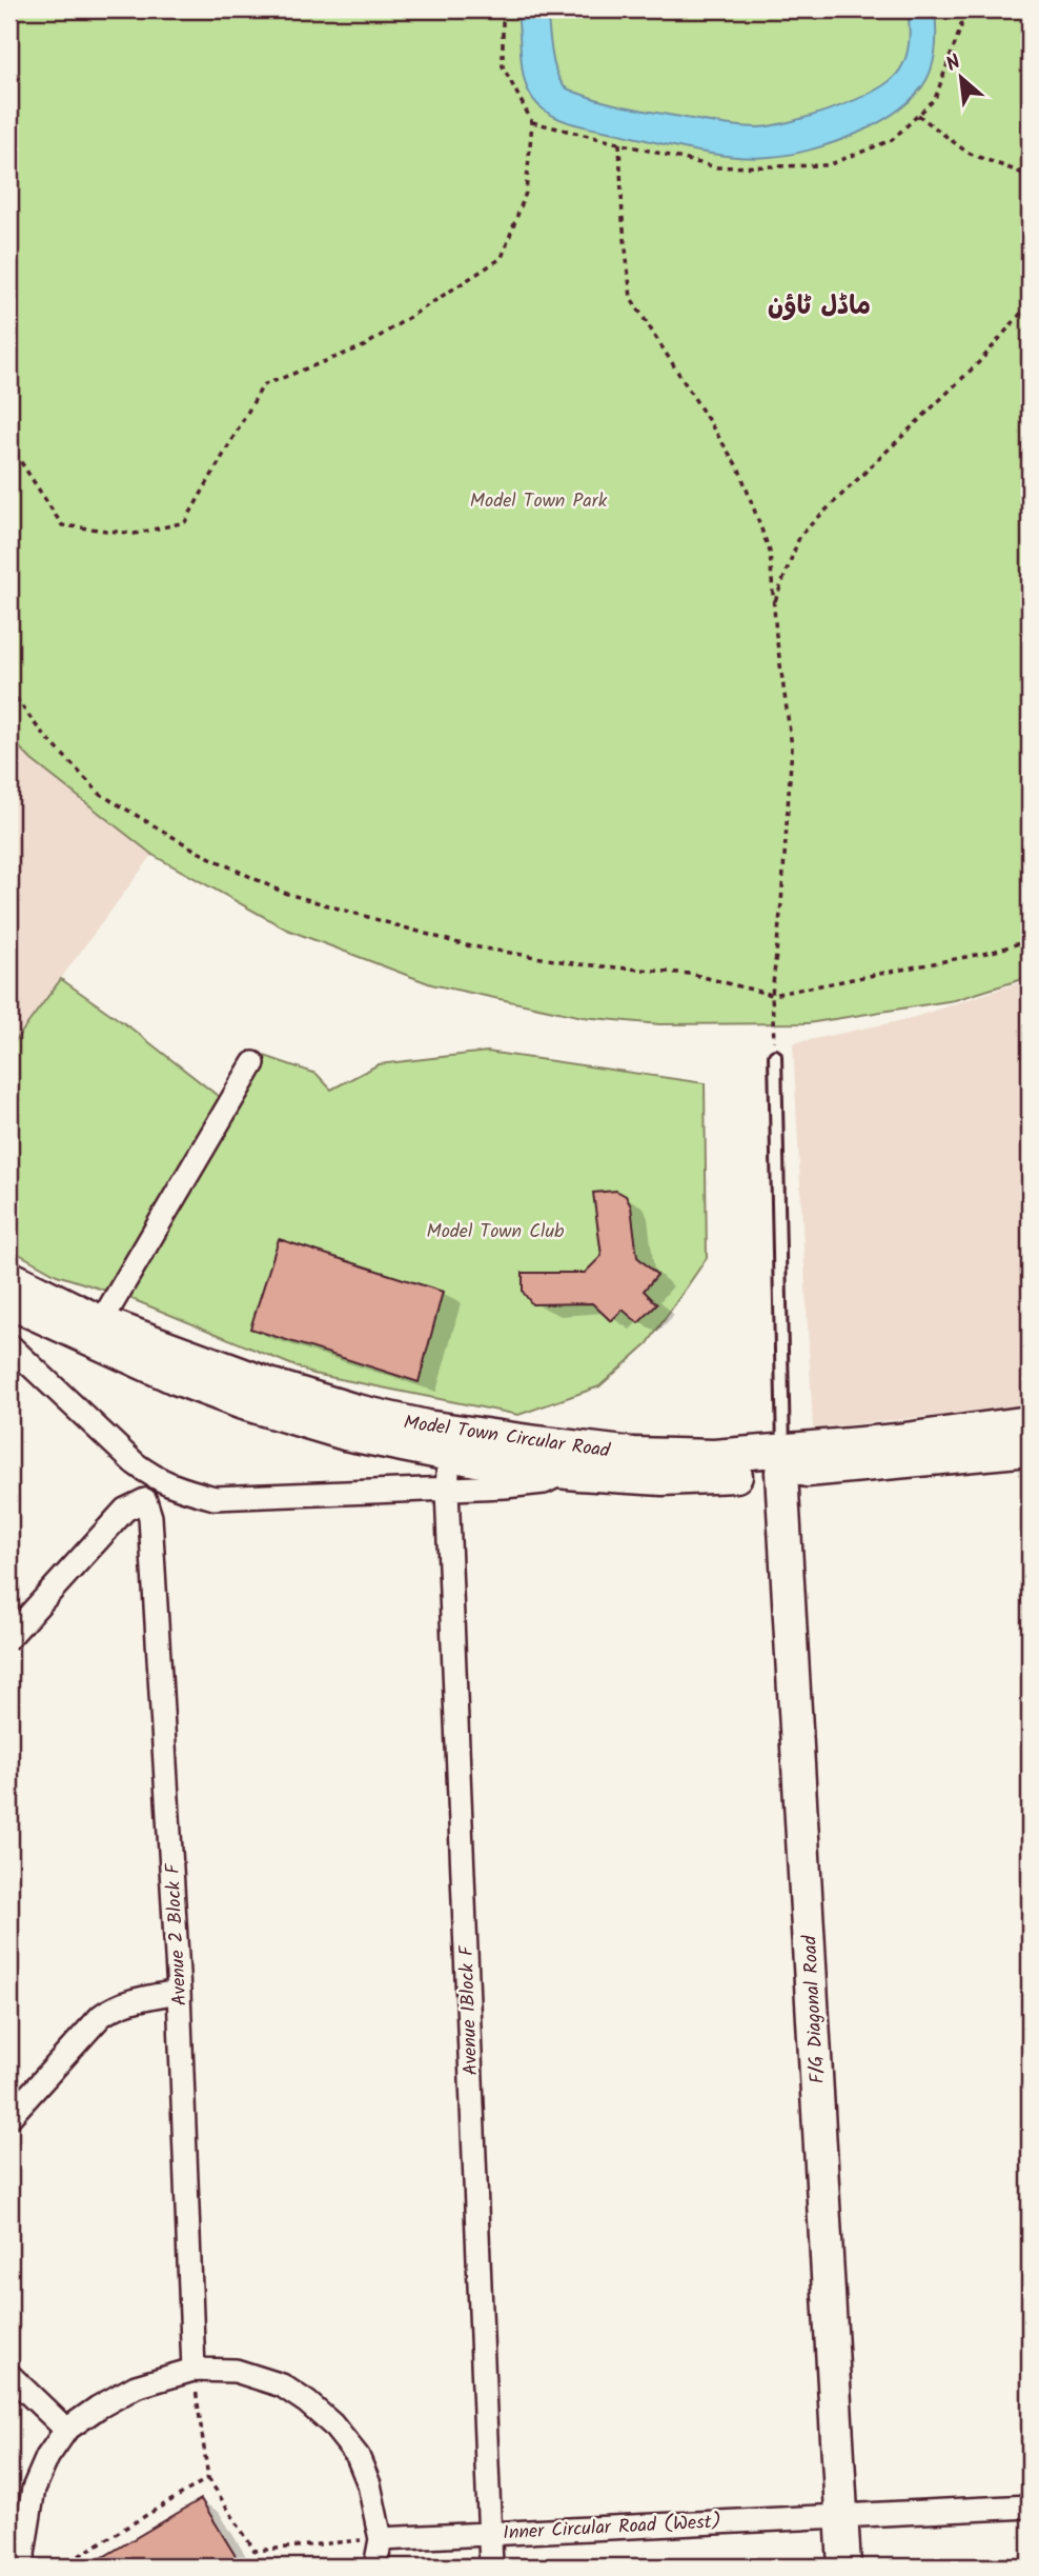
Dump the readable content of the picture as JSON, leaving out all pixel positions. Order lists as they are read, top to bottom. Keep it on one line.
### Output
{"streets":{"main road":["Model Town Circular Road","F/G Diagonal Road"],"street":["Avenue 2 Block F","Avenue 1Block F","Inner Circular Road (West)"]},"crossings":[["Model Town Circular Road","F/G Diagonal Road"],["Model Town Circular Road","Avenue 1Block F"],["F/G Diagonal Road","Inner Circular Road (West)"],["Avenue 1Block F","Inner Circular Road (West)"]],"districts":["ماڈل ٹاؤن"],"parks":["Model Town Park","Model Town Club"],"north":"top left"}
